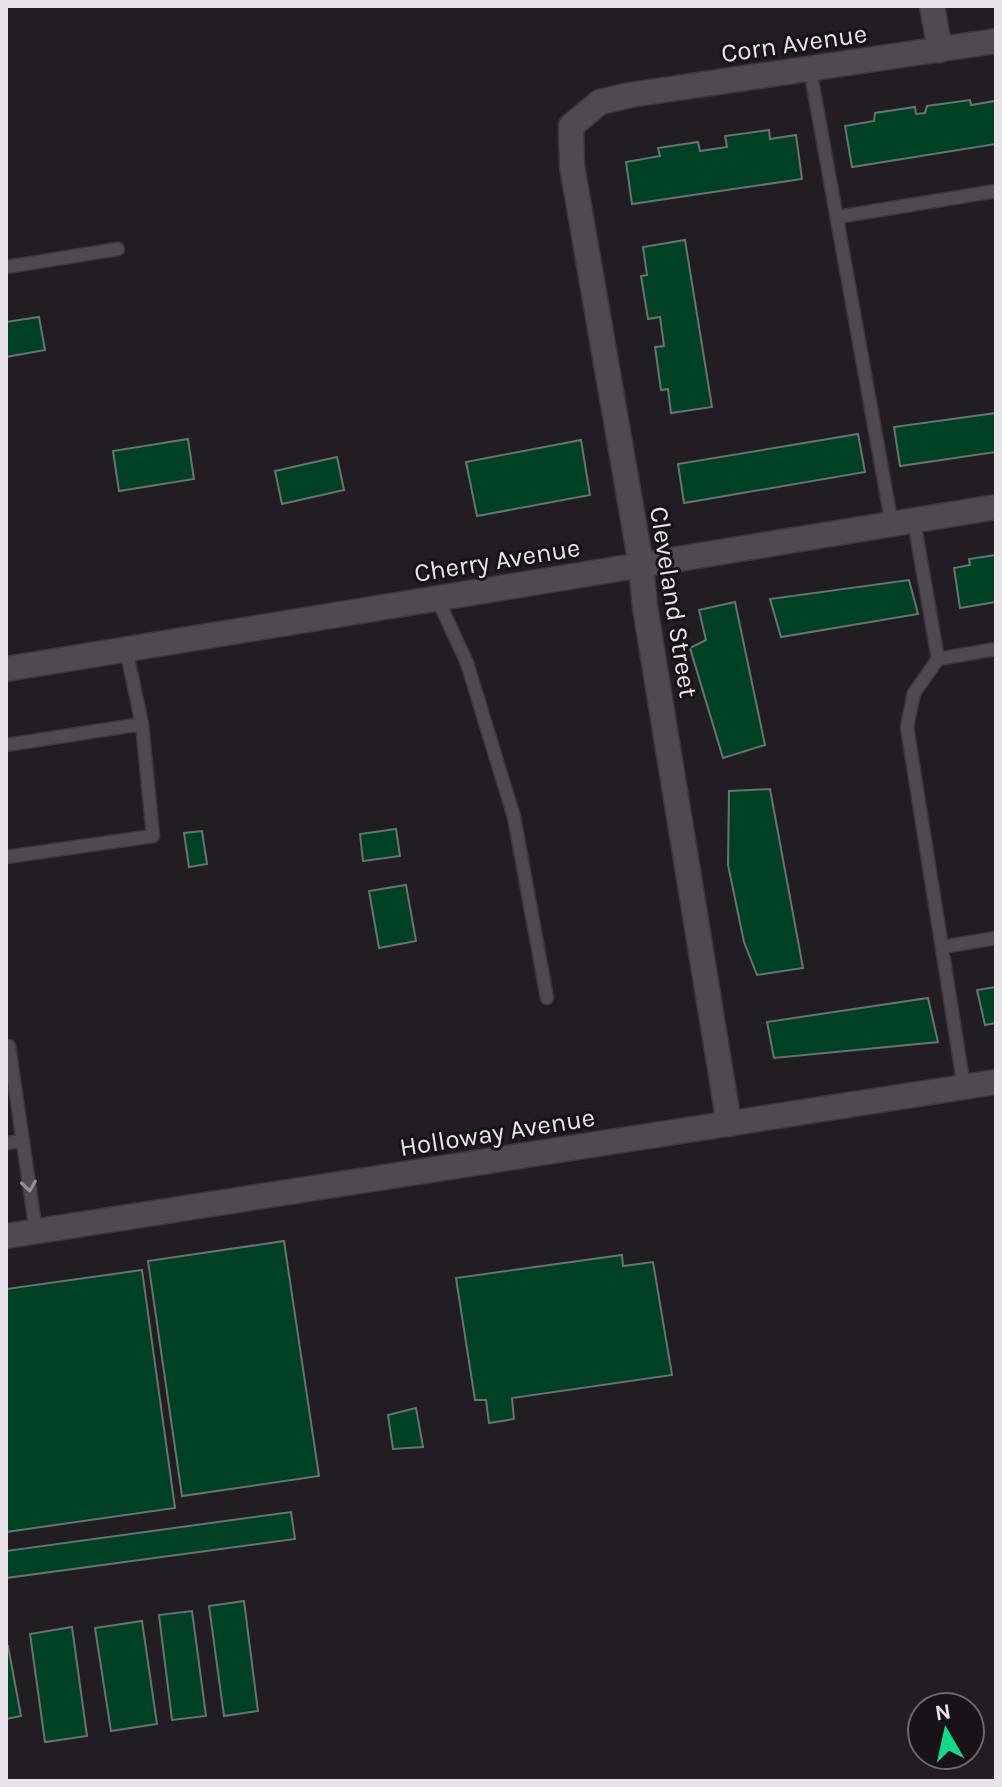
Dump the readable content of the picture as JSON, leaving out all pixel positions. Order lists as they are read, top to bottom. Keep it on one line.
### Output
{"streets":{"street":["Corn Avenue","Cherry Avenue","Cleveland Street","Holloway Avenue"]},"crossings":[["Corn Avenue","Cleveland Street"],["Cherry Avenue","Cleveland Street"],["Cleveland Street","Holloway Avenue"]],"north":"top"}
